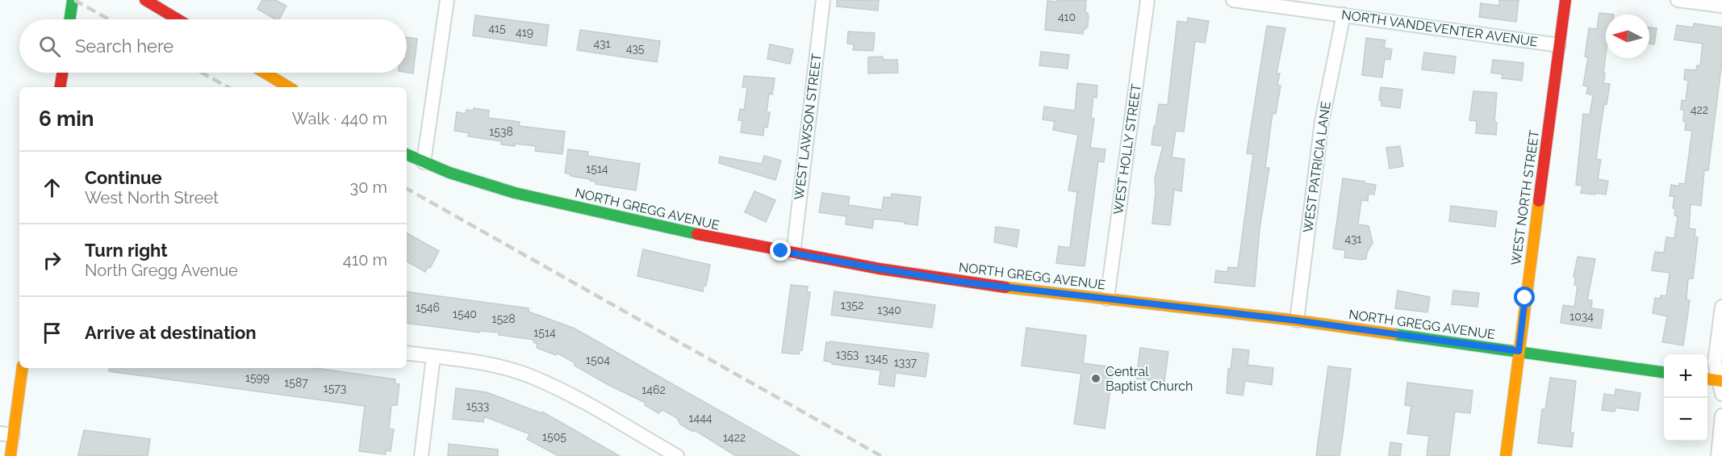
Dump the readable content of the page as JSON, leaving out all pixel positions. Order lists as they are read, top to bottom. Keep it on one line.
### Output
{"streets":{"main road":["WEST NORTH STREET","NORTH GREGG AVENUE"],"street":["NORTH VANDEVENTER AVENUE","WEST LAWSON STREET","WEST HOLLY STREET","WEST PATRICIA LANE"]},"crossings":[["NORTH VANDEVENTER AVENUE","WEST PATRICIA LANE"],["NORTH VANDEVENTER AVENUE","WEST NORTH STREET"],["WEST LAWSON STREET","NORTH GREGG AVENUE"],["WEST HOLLY STREET","NORTH GREGG AVENUE"],["WEST PATRICIA LANE","NORTH GREGG AVENUE"],["WEST NORTH STREET","NORTH GREGG AVENUE"]],"places":["Central Baptist Church"],"house_numbers":["410","415","419","431","435","422","1538","1514","431","1352","1546","1340","1540","1034","1528","1514","1353","1345","1504","1337","1599","1587","1573","1462","1533","1444","1505","1422"],"north":"left","page":{"search":"Search here","heading":["6 min","Walk · 440 m"],"list":[["Continue","West North Street","30 m"],["Turn right","North Gregg Avenue","410 m"],"Arrive at destination"],"map_buttons":["+","−"]}}
